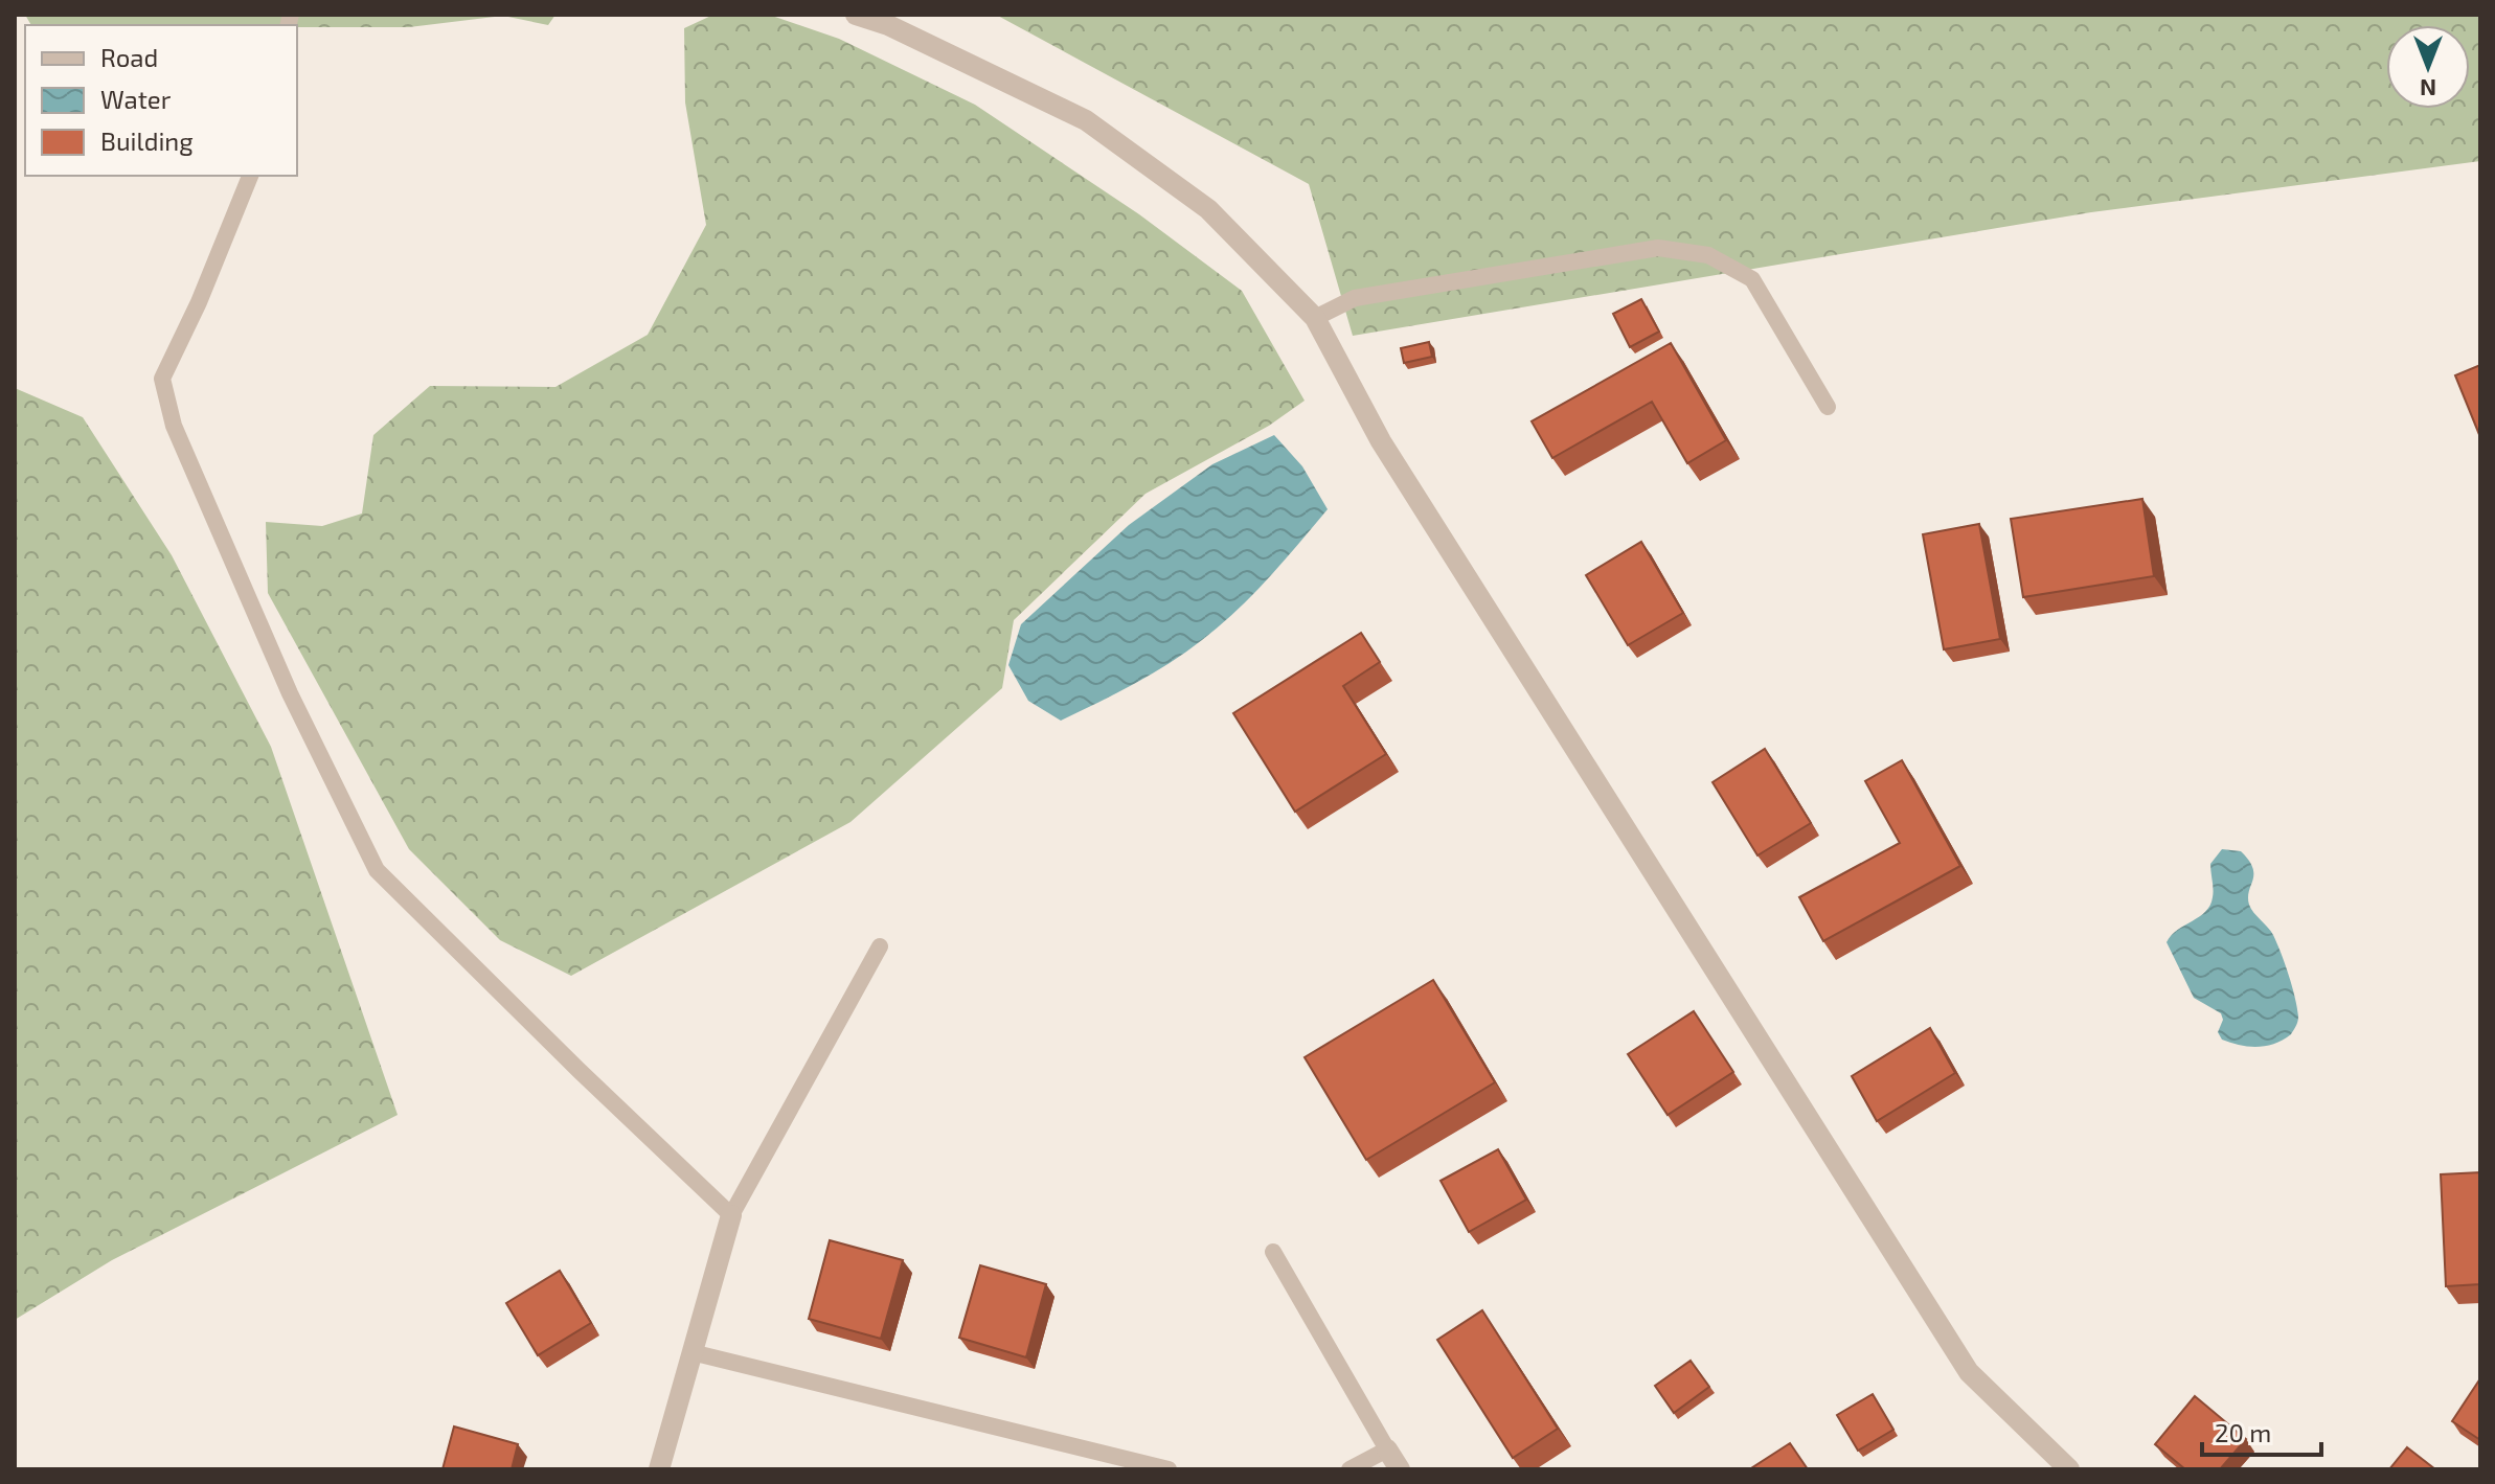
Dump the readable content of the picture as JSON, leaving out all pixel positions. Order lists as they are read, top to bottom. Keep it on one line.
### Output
{"legend":["Road","Water","Building"],"scale_bar":"20 m","north":"bottom"}
